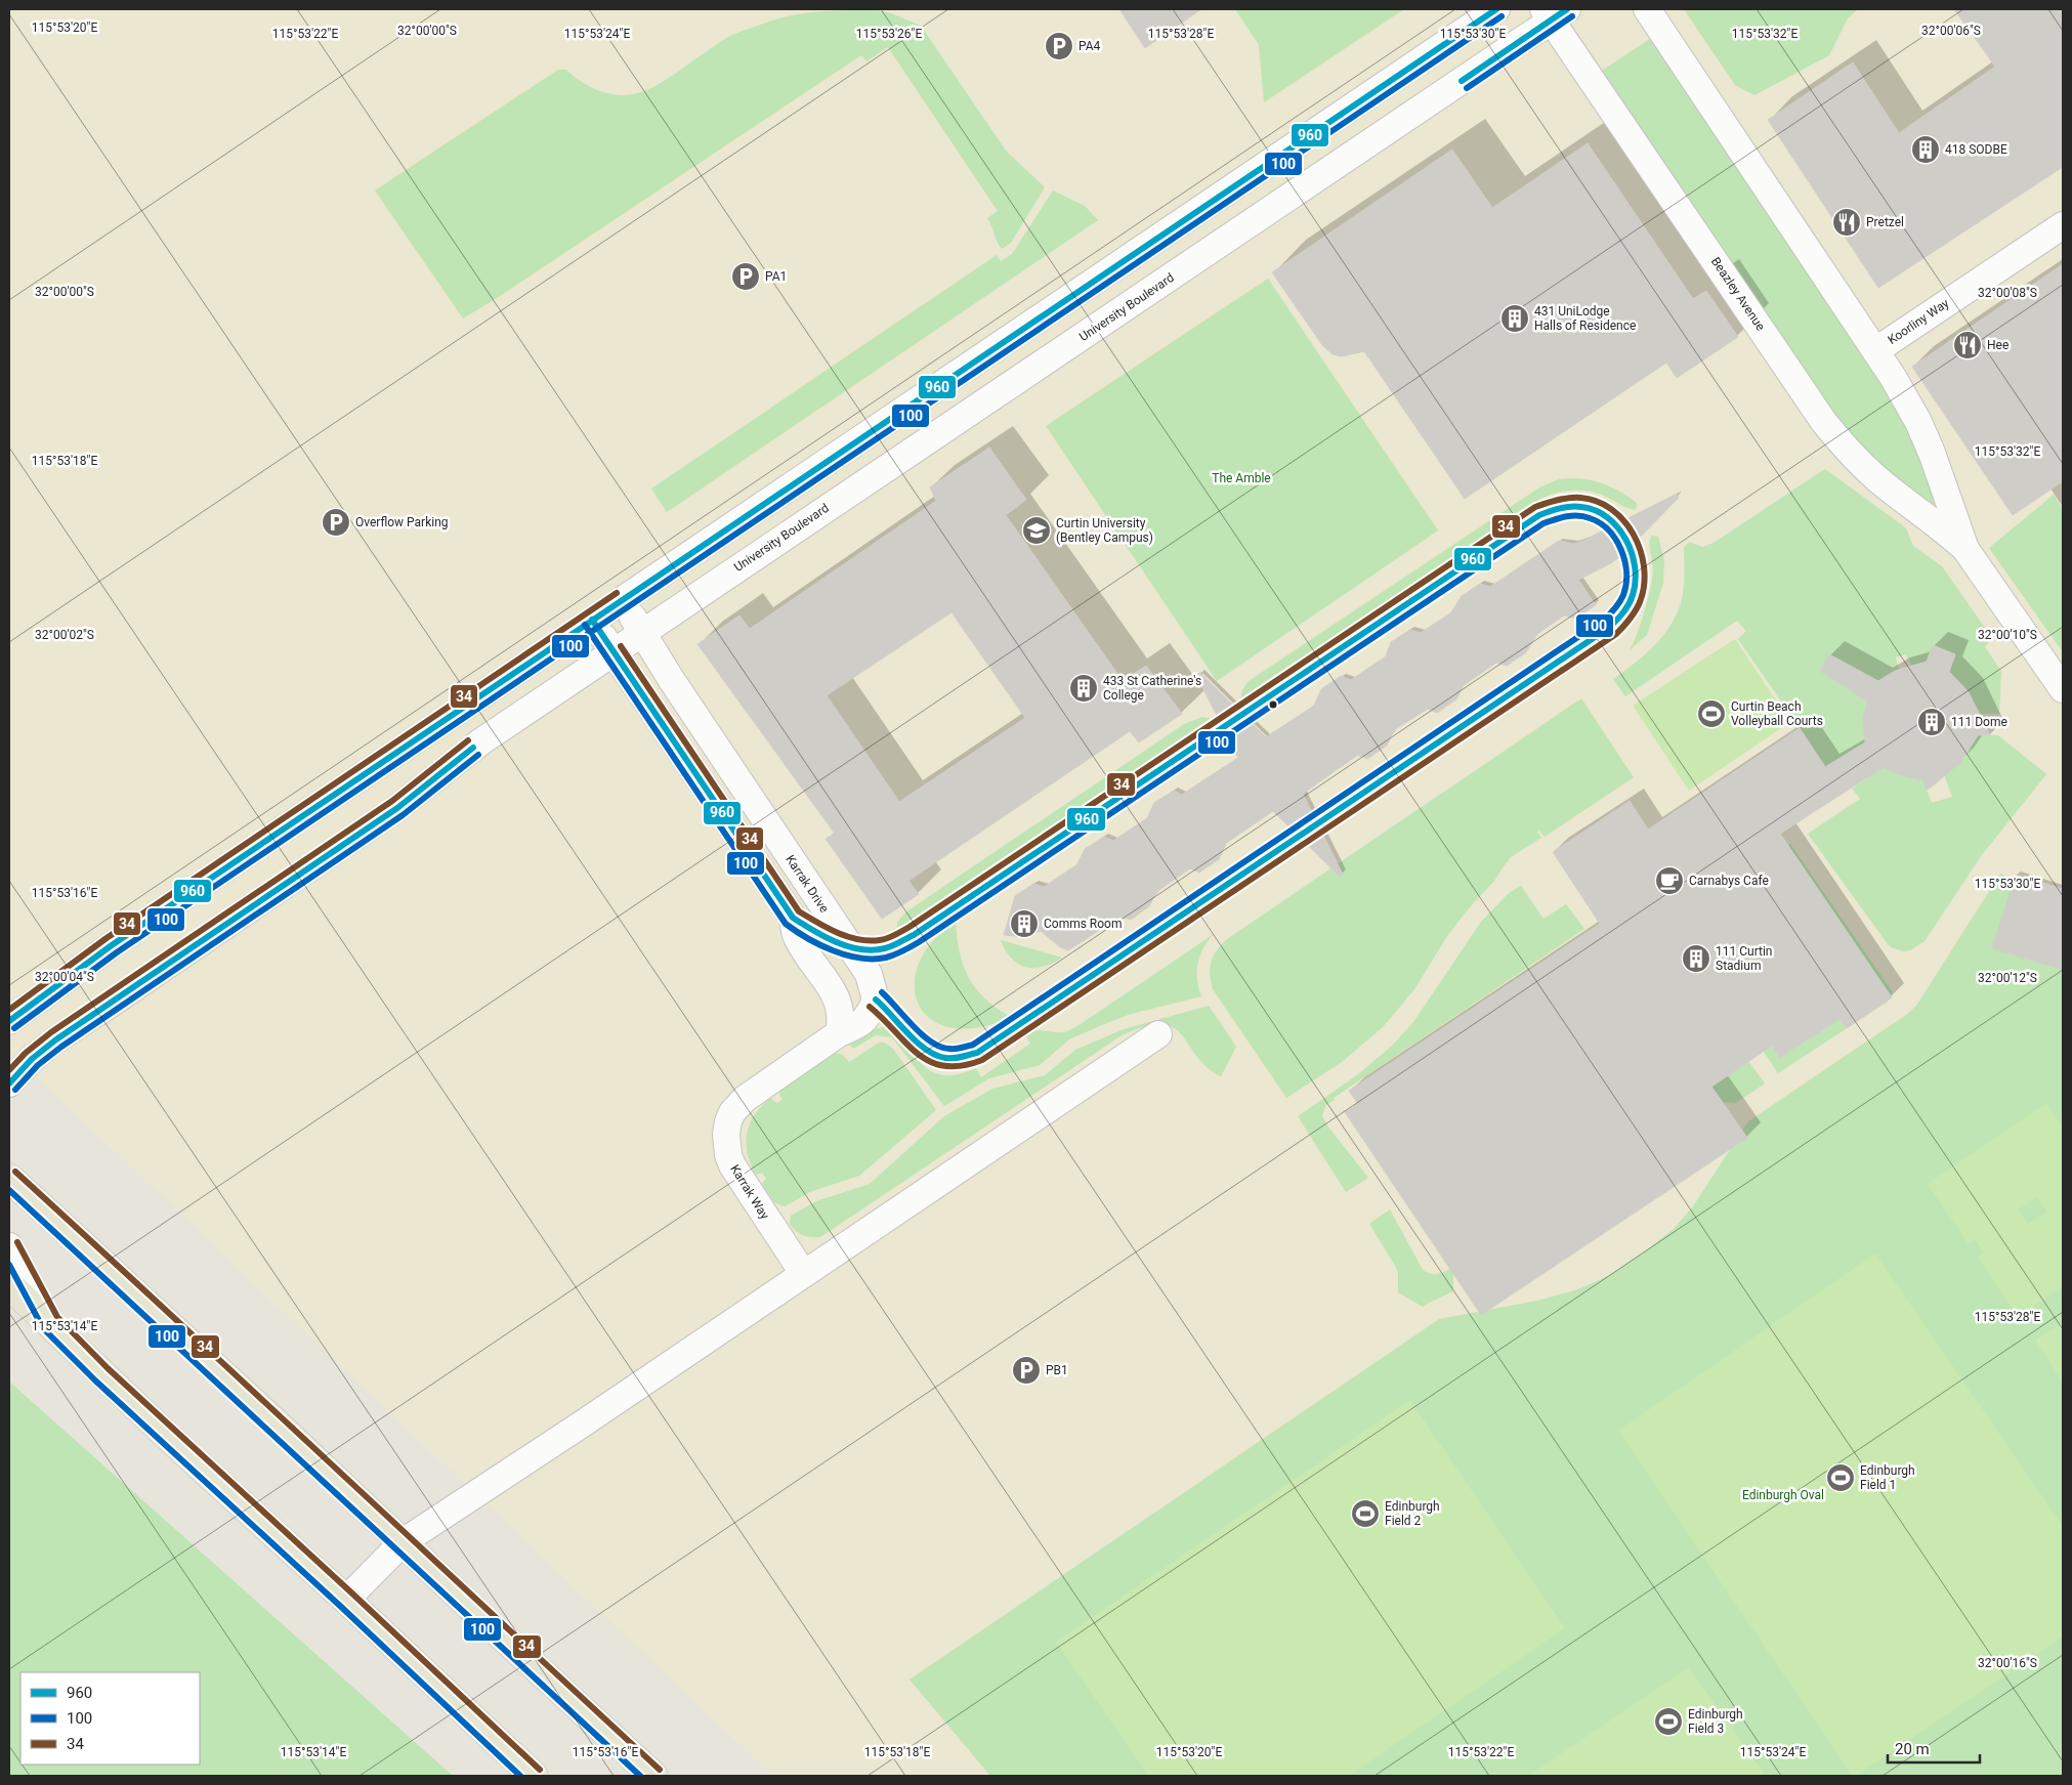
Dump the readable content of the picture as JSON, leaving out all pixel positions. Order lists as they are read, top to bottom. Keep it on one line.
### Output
{"streets":{"street":["Beazley Avenue","University Boulevard","Koorliny Way","Karrak Drive","Karrak Way"]},"crossings":[["Beazley Avenue","University Boulevard"],["Beazley Avenue","Koorliny Way"],["University Boulevard","Karrak Drive"],["Karrak Drive","Karrak Way"]],"parks":["The Amble","Edinburgh Oval"],"places":{"parking":["PA4","PA1","Overflow Parking","PB1"],"building":["418 SODBE","431 UniLodge Halls of Residence","433 St Catherine's College","111 Dome","Comms Room","111 Curtin Stadium"],"restaurant":["Pretzel","Hee"],"school or university":["Curtin University (Bentley Campus)"],"sports":["Curtin Beach Volleyball Courts","Edinburgh Field 1","Edinburgh Field 2","Edinburgh Field 3"],"cafe":["Carnabys Cafe"]},"lines":["transit line 960","transit line 100","transit line 34"],"legend":["960","100","34"],"scale_bar":"20 m","coordinates":["115°53'20\"E","32°00'00\"S","32°00'06\"S","115°53'22\"E","115°53'24\"E","115°53'26\"E","115°53'28\"E","115°53'30\"E","115°53'32\"E","32°00'08\"S","115°53'18\"E","32°00'02\"S","32°00'10\"S","115°53'16\"E","32°00'04\"S","32°00'12\"S","115°53'14\"E","32°00'16\"S"]}
